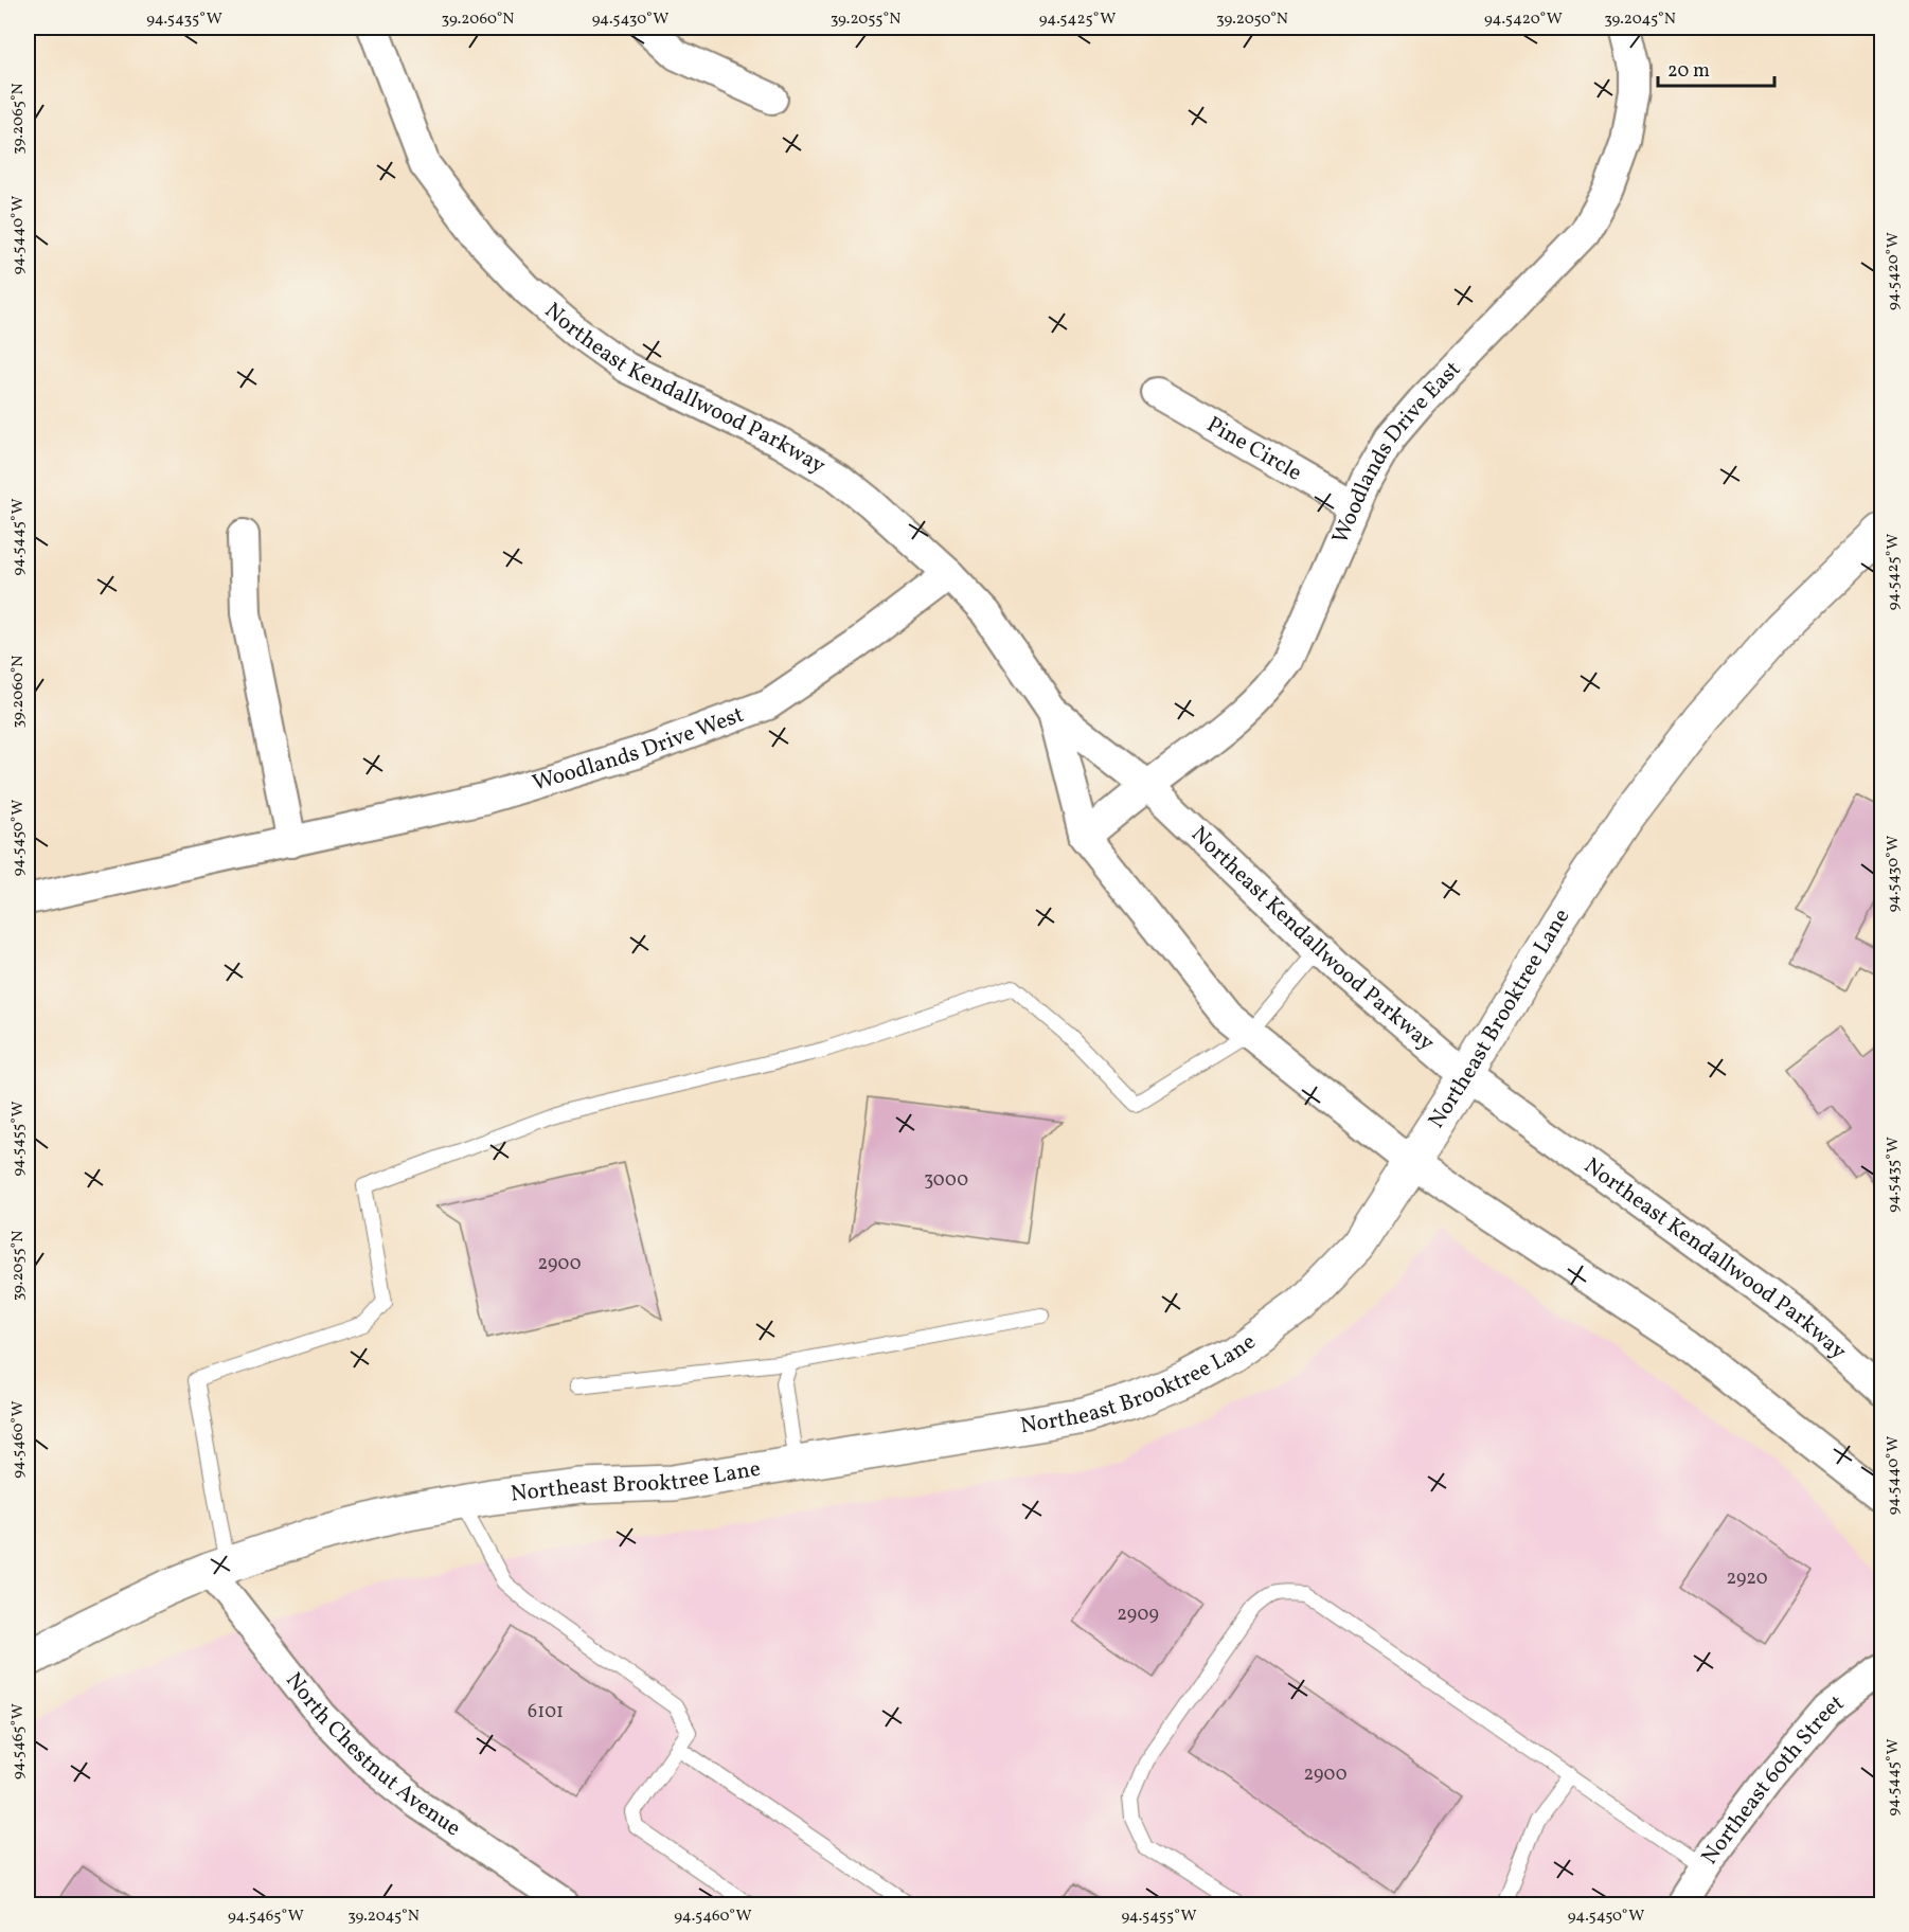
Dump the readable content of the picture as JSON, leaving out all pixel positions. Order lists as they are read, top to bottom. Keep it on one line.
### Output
{"streets":{"street":["Northeast Kendallwood Parkway","Pine Circle","Woodlands Drive East","Woodlands Drive West","Northeast Brooktree Lane","North Chestnut Avenue","Northeast 60th Street"]},"crossings":[["Northeast Kendallwood Parkway","Woodlands Drive East"],["Northeast Kendallwood Parkway","Woodlands Drive West"],["Northeast Kendallwood Parkway","Northeast Brooktree Lane"],["Pine Circle","Woodlands Drive East"],["Northeast Brooktree Lane","North Chestnut Avenue"]],"house_numbers":["3000","2900","2920","2909","6101","2900"],"scale_bar":"20 m","coordinates":["94.5435°W","39.2060°N","94.5430°W","39.2055°N","94.5425°W","39.2050°N","94.5420°W","39.2045°N","39.2065°N","94.5440°W","94.5445°W","94.5450°W","94.5455°W","94.5460°W","94.5465°W"]}
